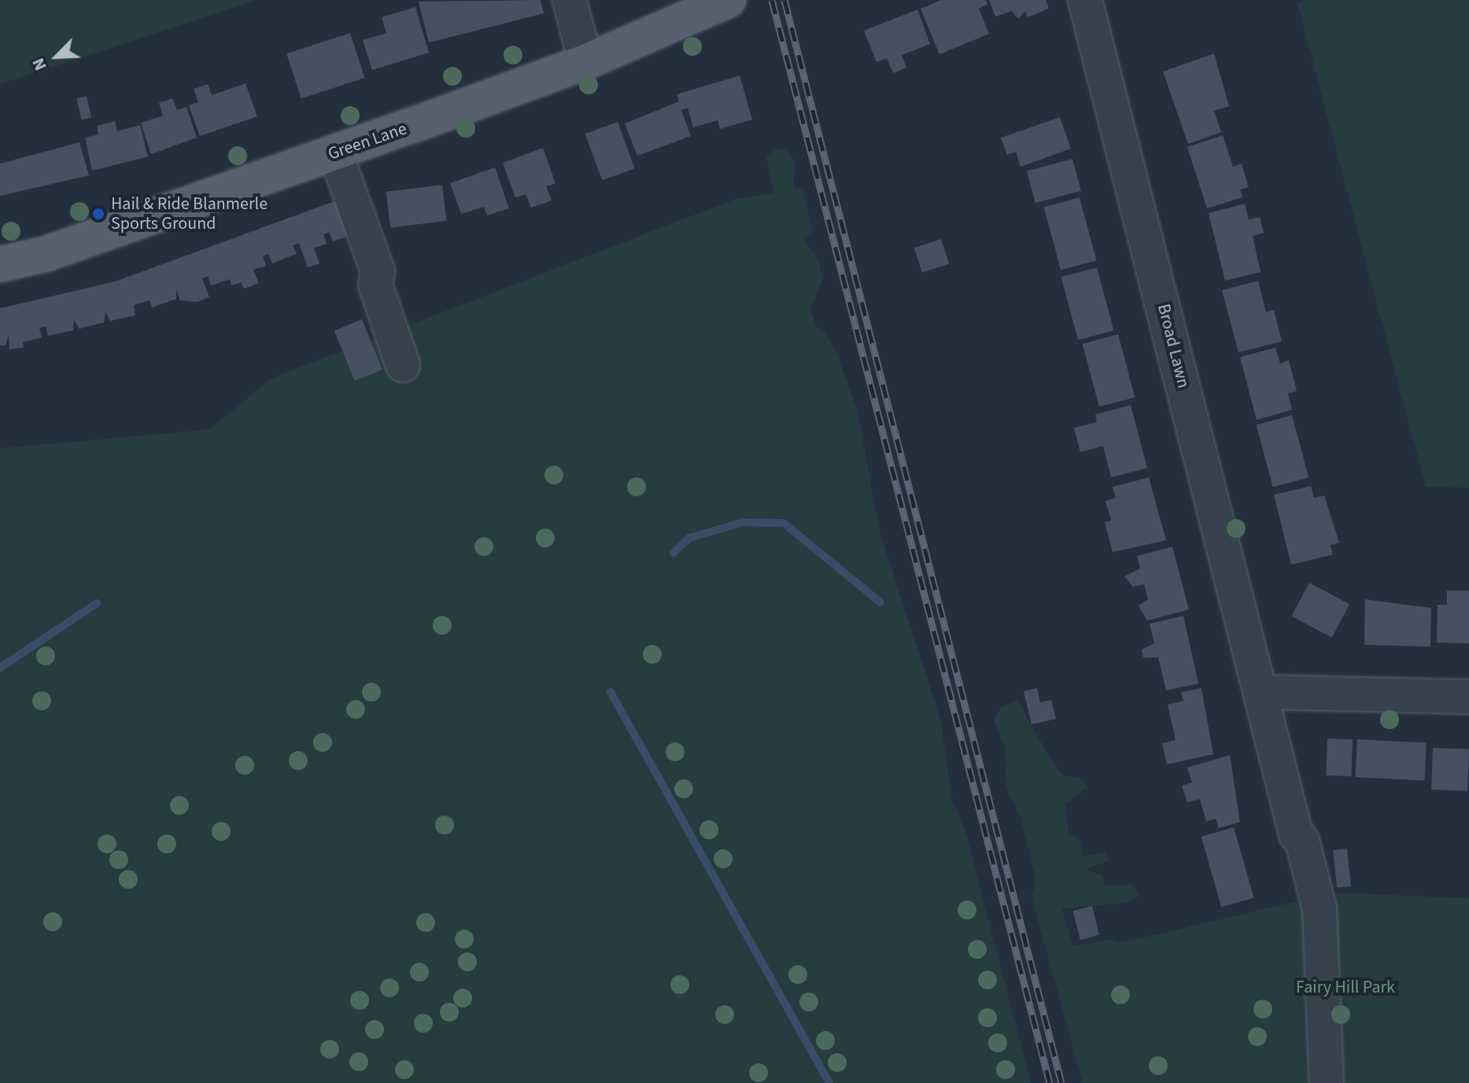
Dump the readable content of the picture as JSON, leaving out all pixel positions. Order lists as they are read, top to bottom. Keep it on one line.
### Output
{"streets":{"main road":["Green Lane"],"street":["Broad Lawn"]},"parks":["Fairy Hill Park"],"places":["Hail & Ride Blanmerle Sports Ground"],"north":"bottom left"}
